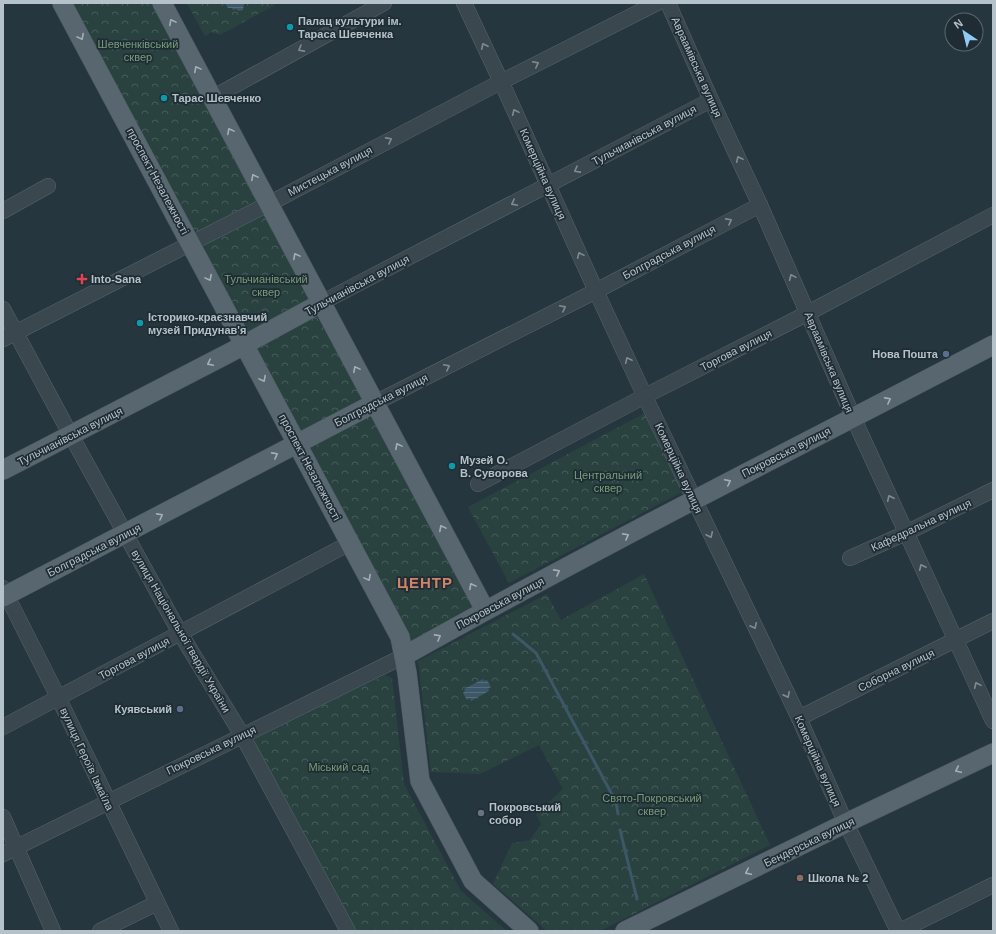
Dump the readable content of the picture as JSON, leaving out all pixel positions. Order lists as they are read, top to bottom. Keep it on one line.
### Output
{"streets":{"main road":["Тульчианівська вулиця","проспект Незалежності","Болградська вулиця","Покровська вулиця","Бендерська вулиця"],"street":["Авраамівська вулиця","Мистецька вулиця","Комерційна вулиця","Торгова вулиця","Кафедральна вулиця","вулиця Національної гвардії України","Соборна вулиця","вулиця Героїв Ізмаїла"]},"crossings":[["Авраамівська вулиця","Тульчианівська вулиця"],["Авраамівська вулиця","Болградська вулиця"],["Авраамівська вулиця","Торгова вулиця"],["Авраамівська вулиця","Покровська вулиця"],["Авраамівська вулиця","Кафедральна вулиця"],["Авраамівська вулиця","Соборна вулиця"],["Тульчианівська вулиця","Комерційна вулиця"],["Тульчианівська вулиця","проспект Незалежності"],["Тульчианівська вулиця","вулиця Національної гвардії України"],["Мистецька вулиця","Комерційна вулиця"],["Мистецька вулиця","проспект Незалежності"],["Мистецька вулиця","вулиця Національної гвардії України"],["Комерційна вулиця","Болградська вулиця"],["Комерційна вулиця","Торгова вулиця"],["Комерційна вулиця","Покровська вулиця"],["Комерційна вулиця","Соборна вулиця"],["Комерційна вулиця","Бендерська вулиця"],["проспект Незалежності","Болградська вулиця"],["проспект Незалежності","Торгова вулиця"],["проспект Незалежності","Покровська вулиця"],["Болградська вулиця","вулиця Національної гвардії України"],["Болградська вулиця","вулиця Героїв Ізмаїла"],["Торгова вулиця","вулиця Національної гвардії України"],["Торгова вулиця","вулиця Героїв Ізмаїла"],["Покровська вулиця","вулиця Національної гвардії України"],["Покровська вулиця","вулиця Героїв Ізмаїла"]],"one_way":["Авраамівська вулиця","Тульчианівська вулиця","Болградська вулиця","Покровська вулиця","Бендерська вулиця"],"districts":["ЦЕНТР"],"parks":["Шевченківський сквер","Тульчианівський сквер","Центральний сквер","Міський сад","Свято-Покровський сквер"],"places":{"other":["Палац культури ім. Тараса Шевченкa","Тарас Шевченко","Історико-краєзнавчий музей Придунав'я","Нова Пошта","Музей О. В. Суворова","Куявський","Покровський собор","Школа № 2"],"health":["Into-Sana"]},"north":"top left"}
